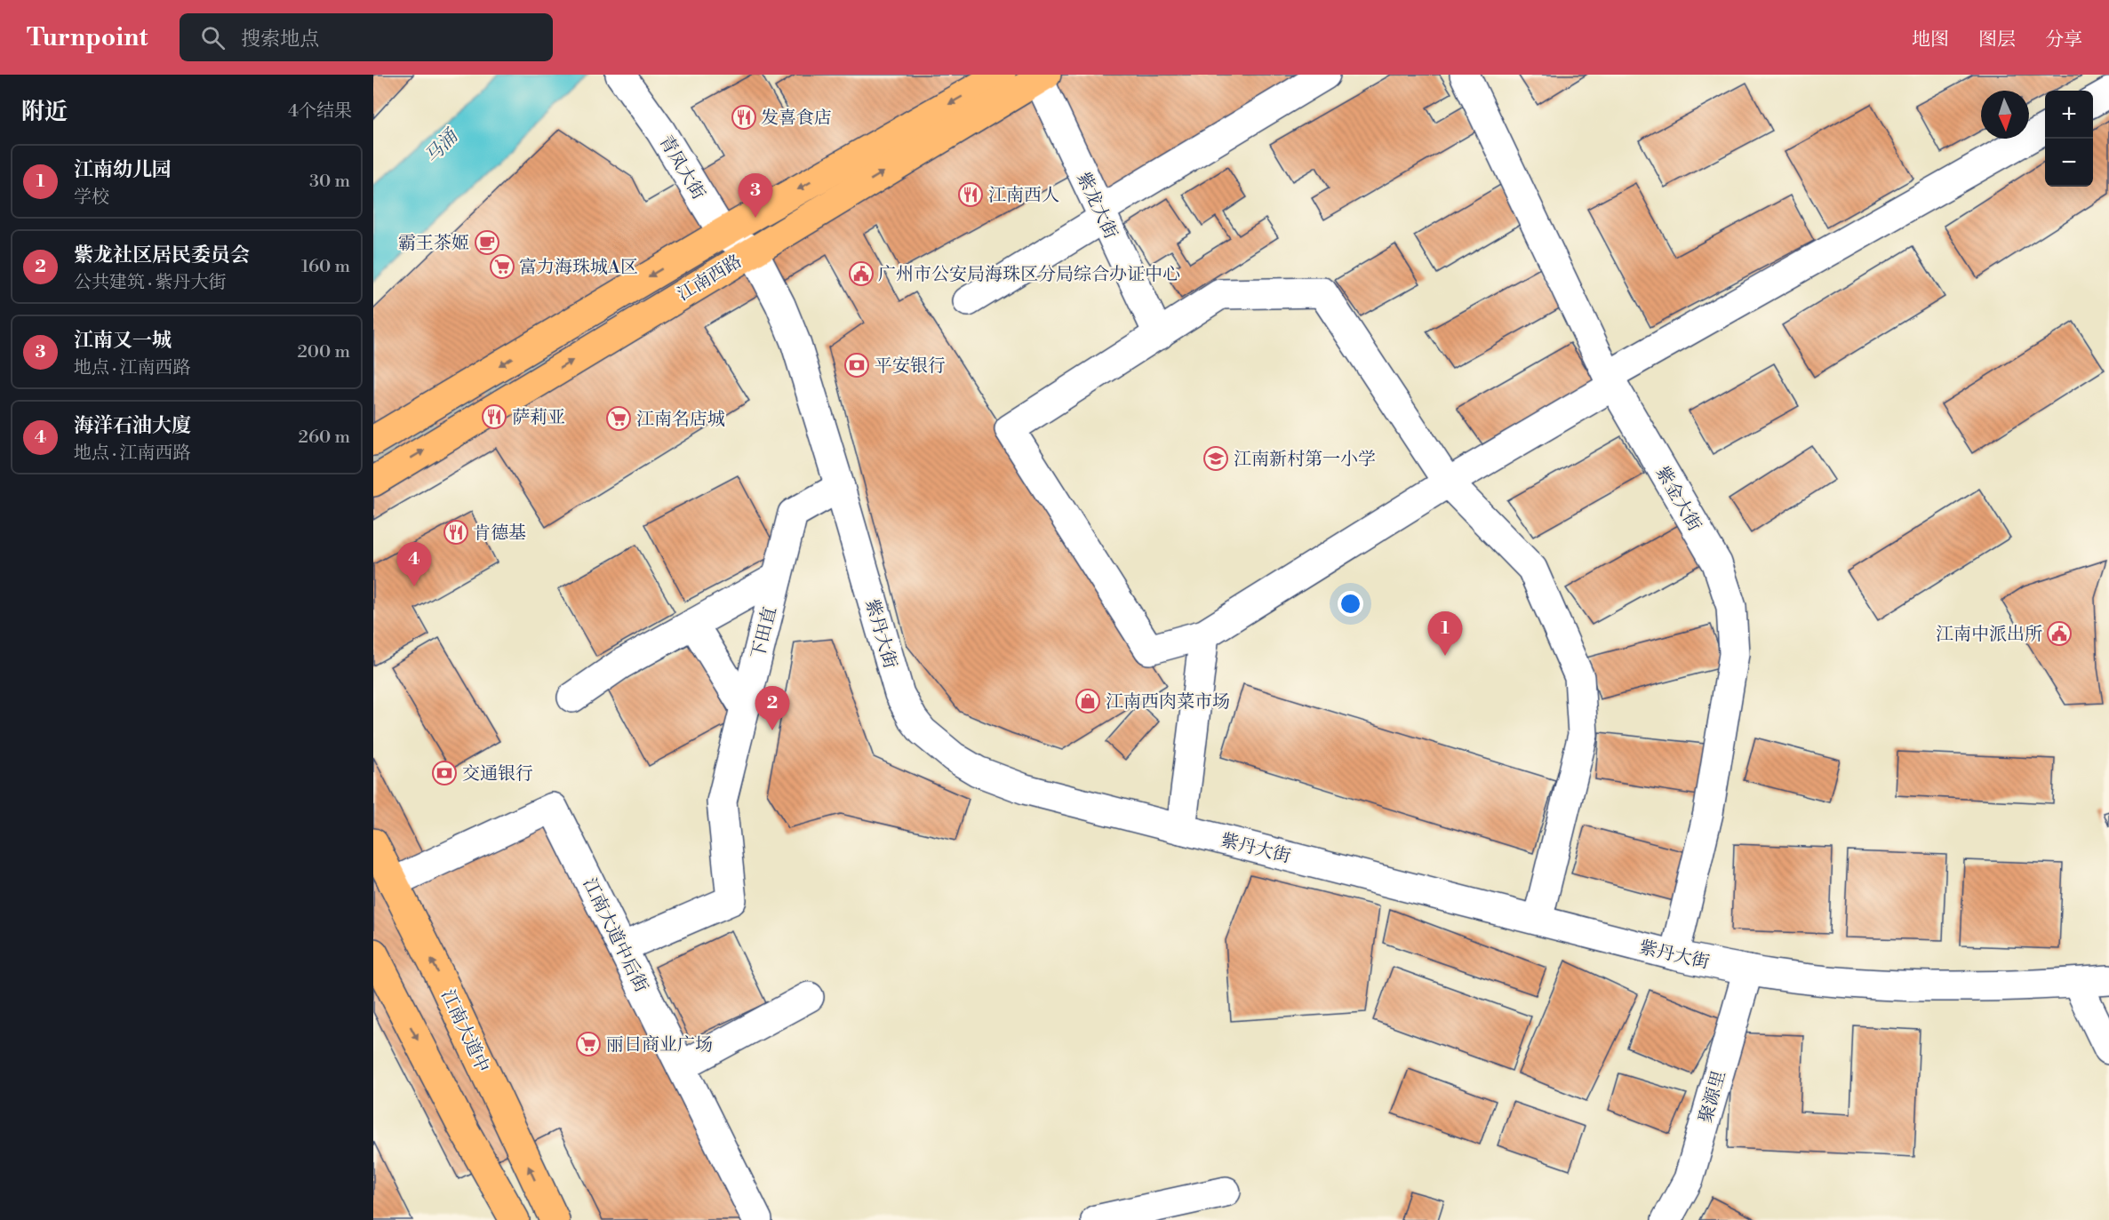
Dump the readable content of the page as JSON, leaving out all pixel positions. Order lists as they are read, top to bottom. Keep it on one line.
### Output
{"streets":{"main road":["江南西路","江南大道中"],"street":["青凤大街","紫龙大街","紫金大街","下田直","紫丹大街","江南大道中后街","聚源里"]},"crossings":[["青凤大街","江南西路"],["青凤大街","紫丹大街"],["紫龙大街","江南西路"],["江南西路","紫丹大街"],["紫金大街","紫丹大街"],["下田直","紫丹大街"],["下田直","江南大道中后街"],["紫丹大街","聚源里"],["江南大道中后街","江南大道中"]],"water":["马涌"],"places":{"restaurant":["发喜食店","江南西人","萨莉亚","肯德基"],"cafe":["霸王茶姬"],"supermarket":["富力海珠城A区","江南名店城","丽日商业广场"],"public building":["广州市公安局海珠区分局综合办证中心","江南中派出所"],"bank":["平安银行","交通银行"],"school or university":["江南新村第一小学"],"shop":["江南西肉菜市场"]},"north":"bottom","page":{"header":"Turnpoint","search":"搜索地点","nav":["地图","图层","分享"],"heading":["附近","4个结果"],"map_buttons":["+","−"],"list":[{"mark":"1","name":"江南幼儿园","note":"学校","value":"30 m"},{"mark":"2","name":"紫龙社区居民委员会","note":"公共建筑 · 紫丹大街","value":"160 m"},{"mark":"3","name":"江南又一城","note":"地点 · 江南西路","value":"200 m"},{"mark":"4","name":"海洋石油大廈","note":"地点 · 江南西路","value":"260 m"}],"pins":["3","4","1","2"]}}
